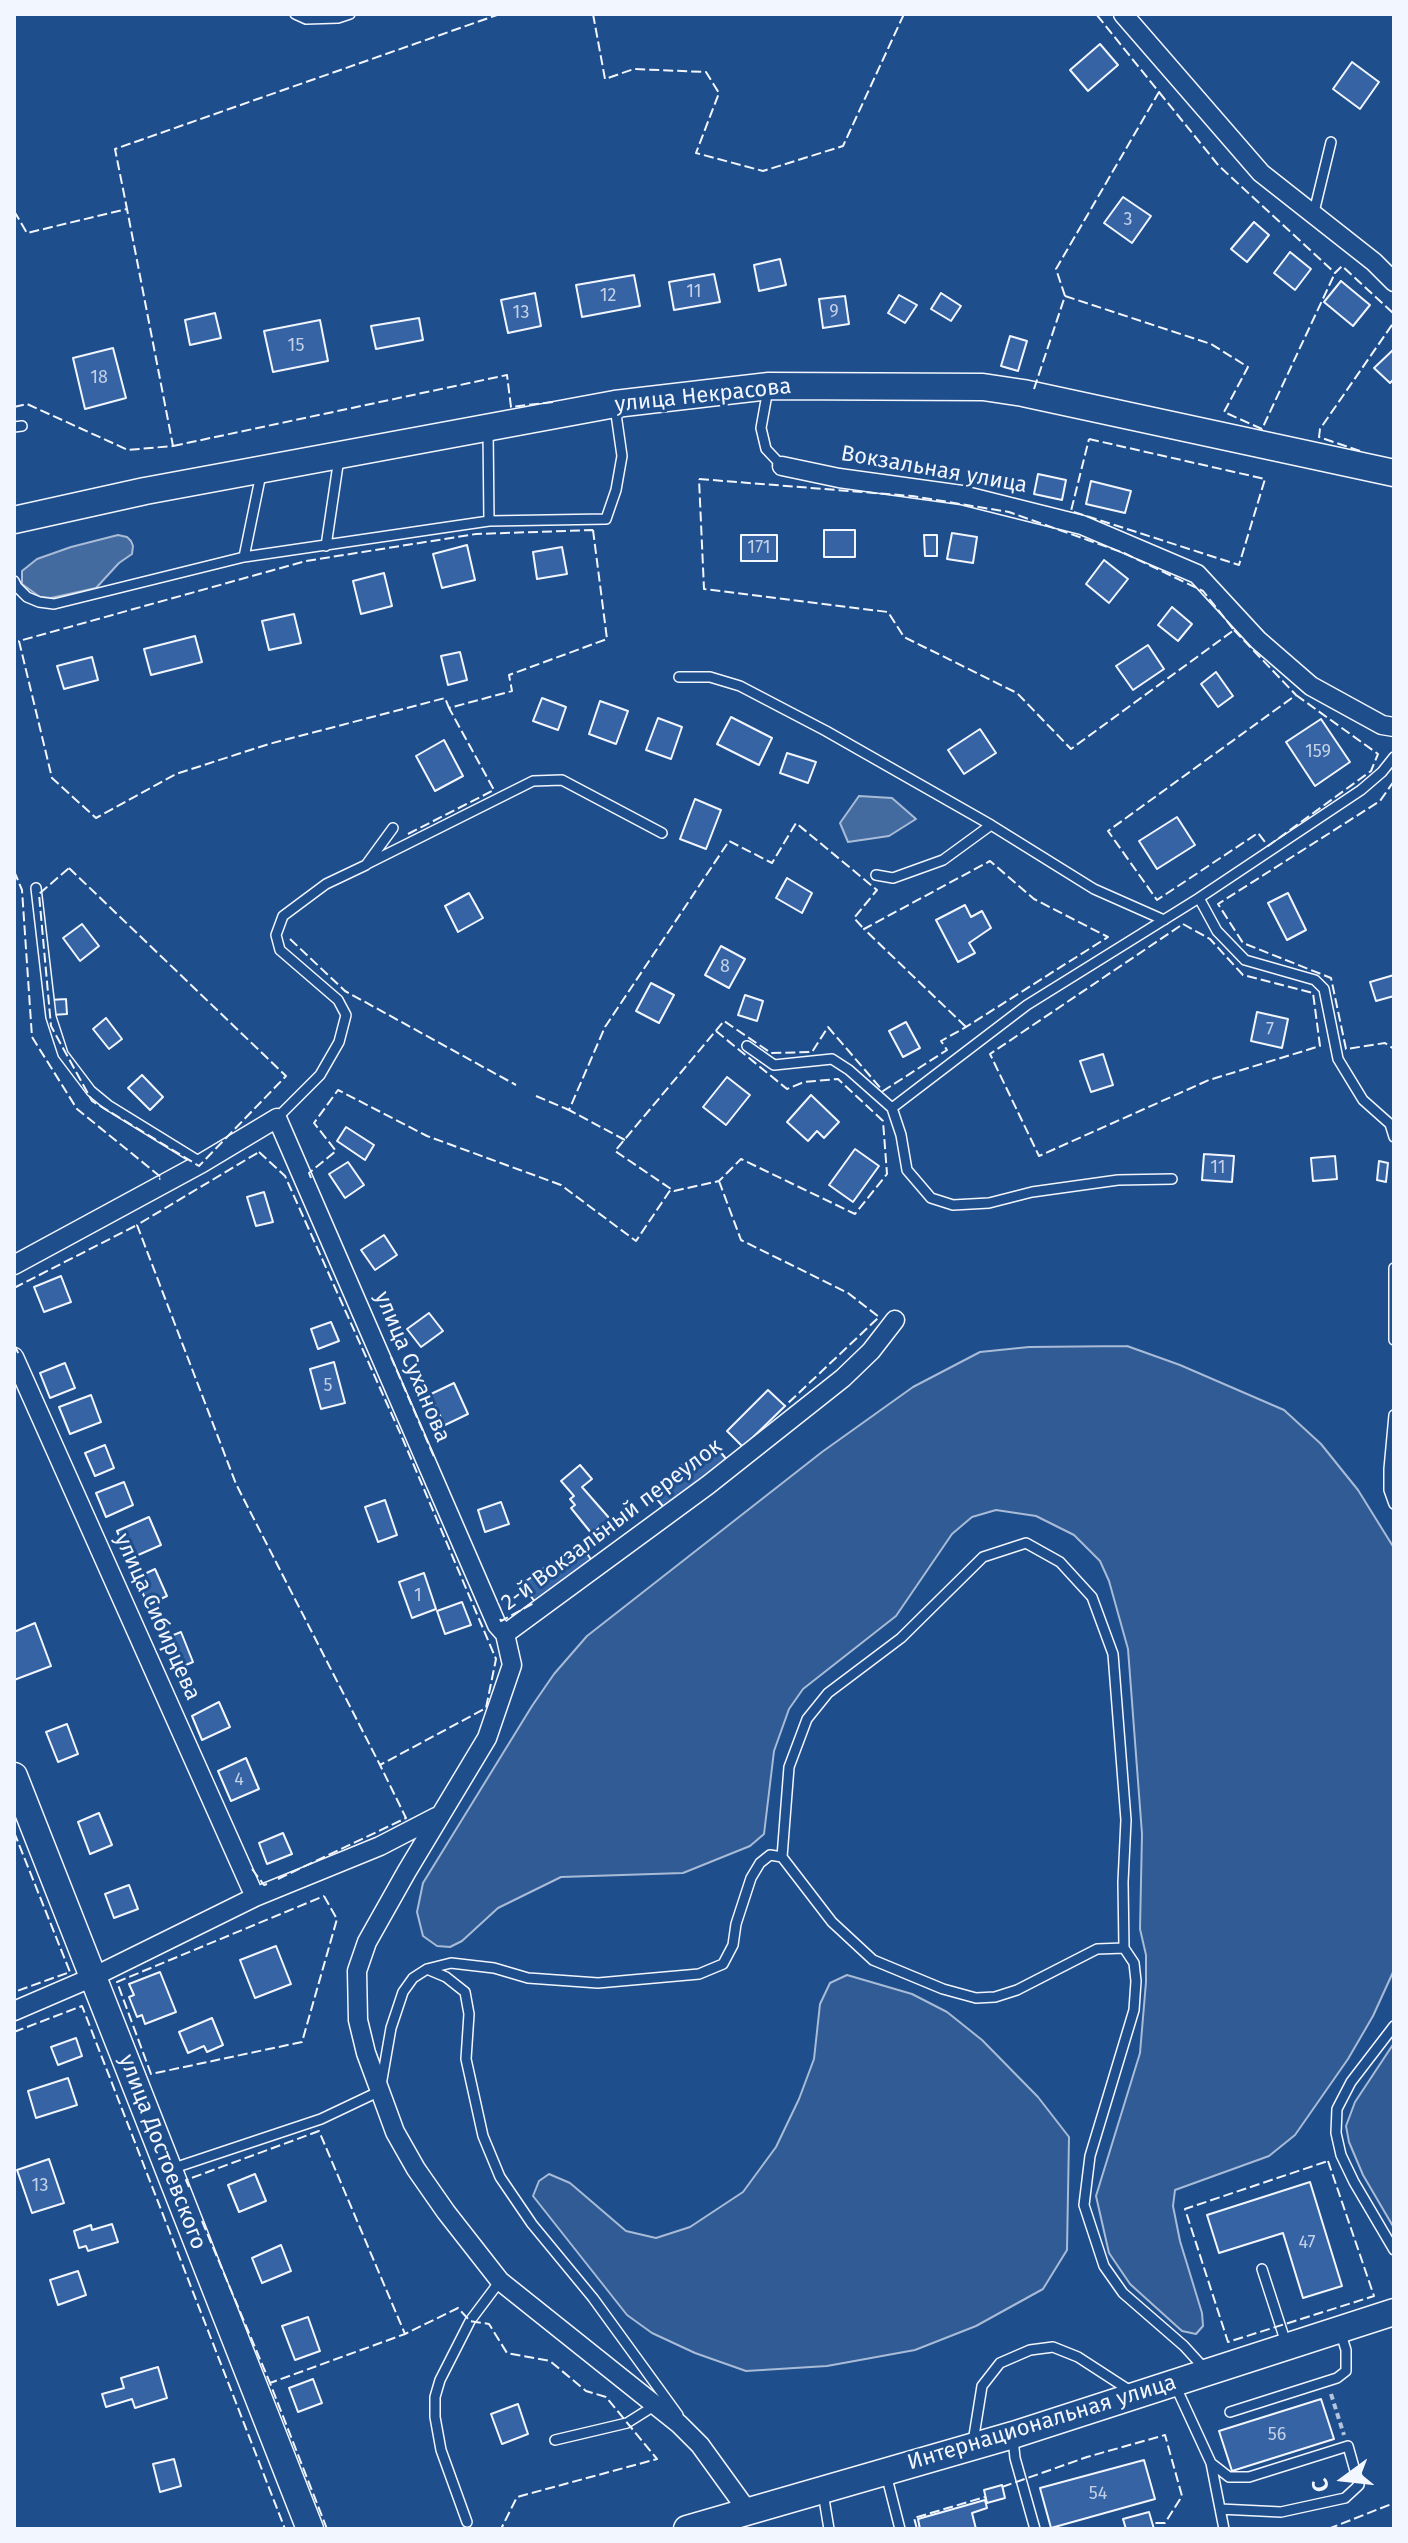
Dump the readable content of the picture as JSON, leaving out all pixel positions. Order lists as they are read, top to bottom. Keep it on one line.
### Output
{"streets":{"main road":["улица Некрасова","улица Достоевского","Интернациональная улица"],"street":["Вокзальная улица","улица Суханова","2-й Вокзальный переулок","улица Сибирцева"]},"crossings":[["улица Суханова","2-й Вокзальный переулок"],["2-й Вокзальный переулок","Интернациональная улица"]],"house_numbers":["3","11","12","9","13","15","18","171","159","8","7","11","5","1","4","13","47","56","54"],"north":"left"}
